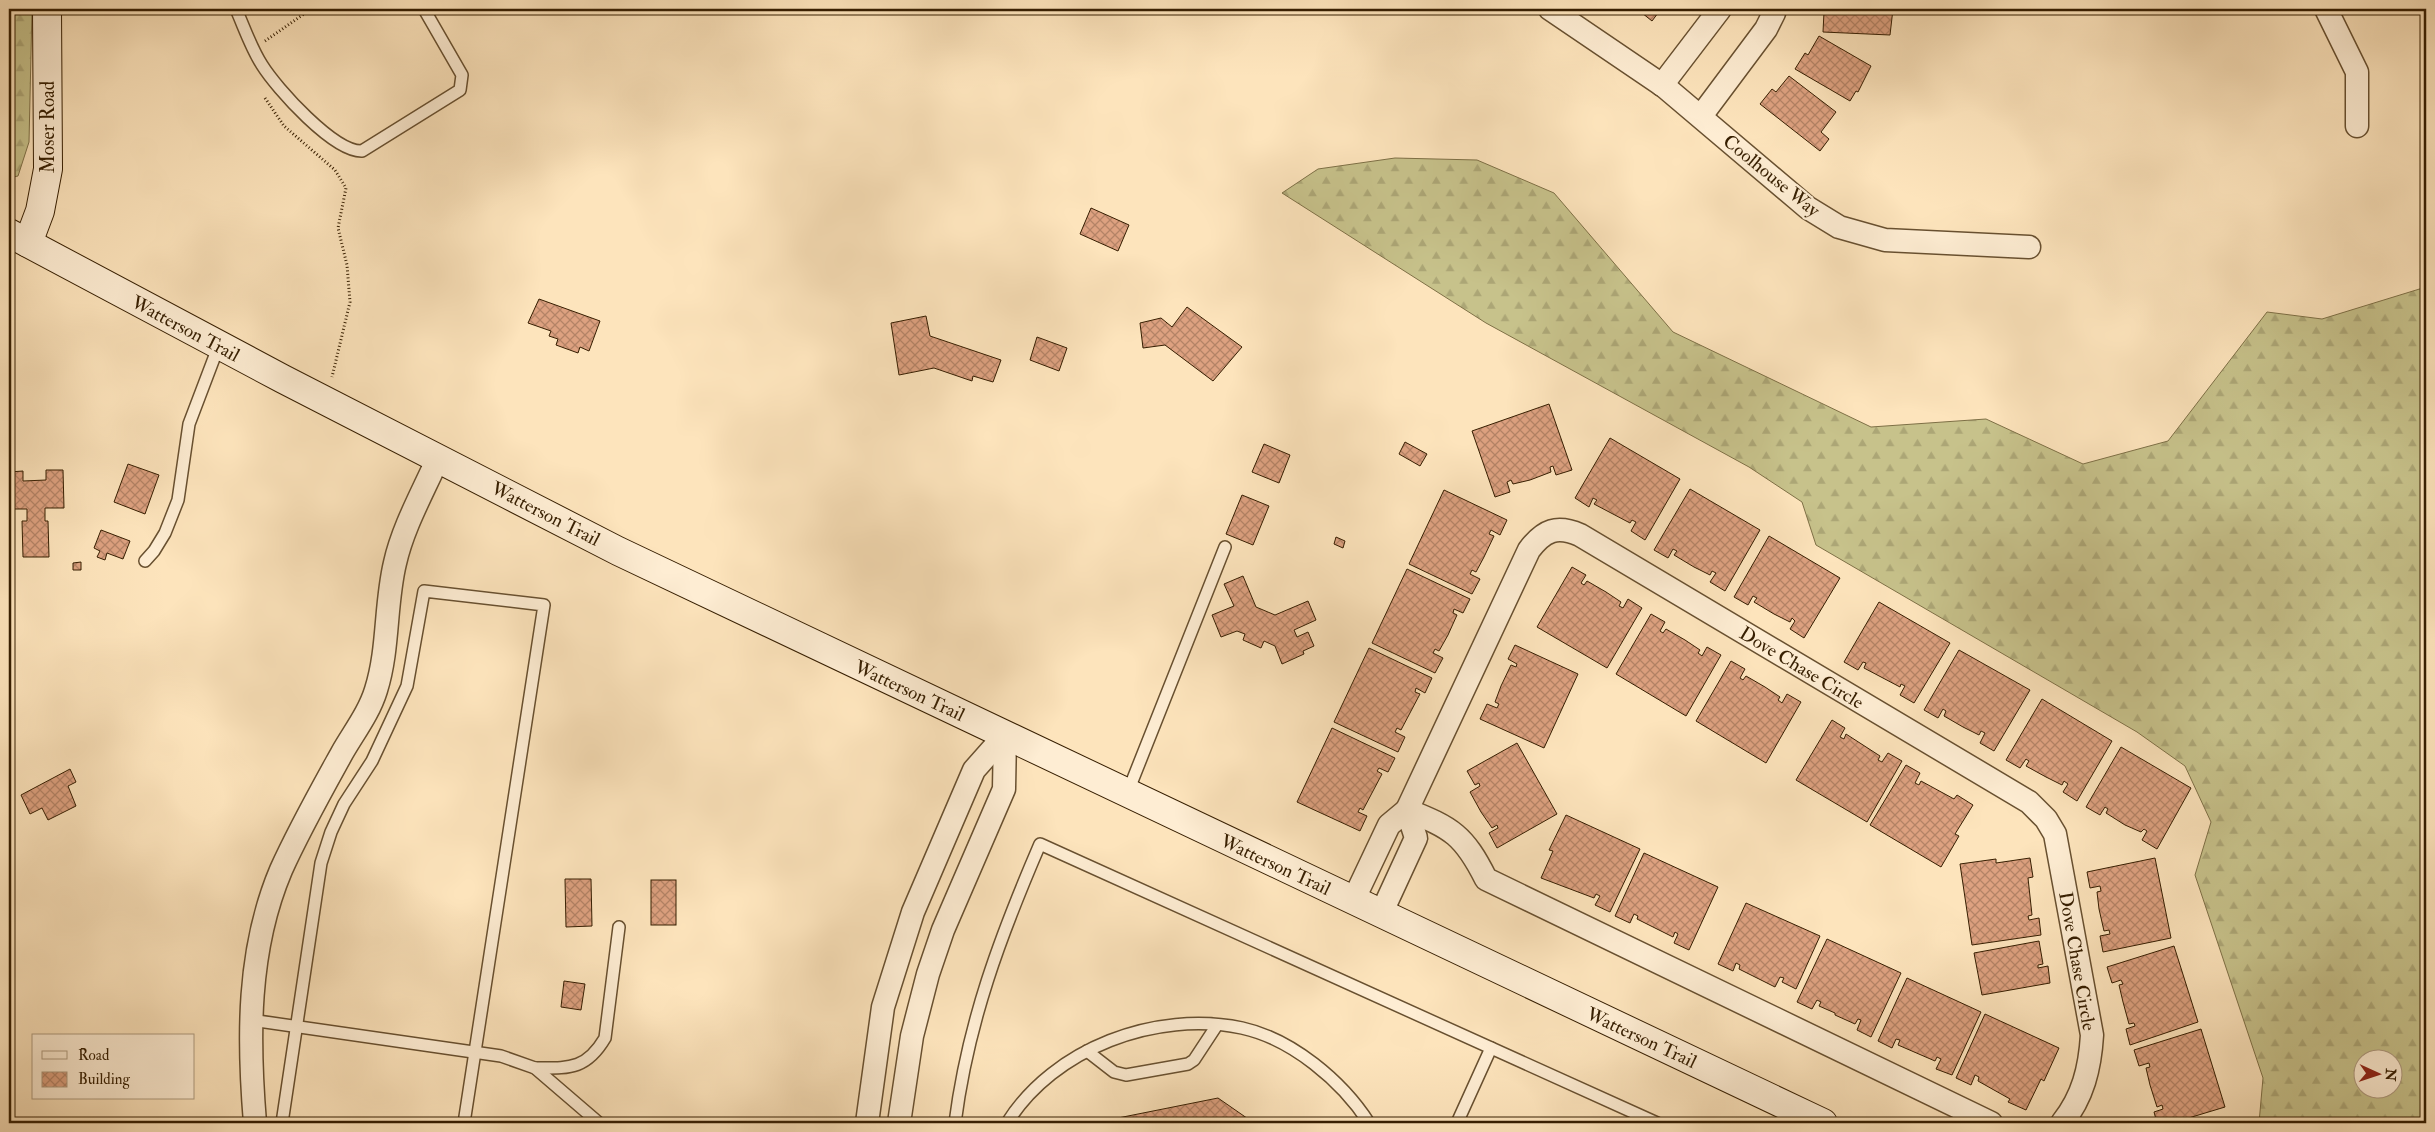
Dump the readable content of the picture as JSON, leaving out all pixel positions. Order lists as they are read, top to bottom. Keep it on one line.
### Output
{"streets":{"main road":["Moser Road","Watterson Trail"],"street":["Coolhouse Way","Dove Chase Circle"]},"crossings":[["Moser Road","Watterson Trail"],["Watterson Trail","Dove Chase Circle"]],"legend":["Road","Building"],"north":"right"}
